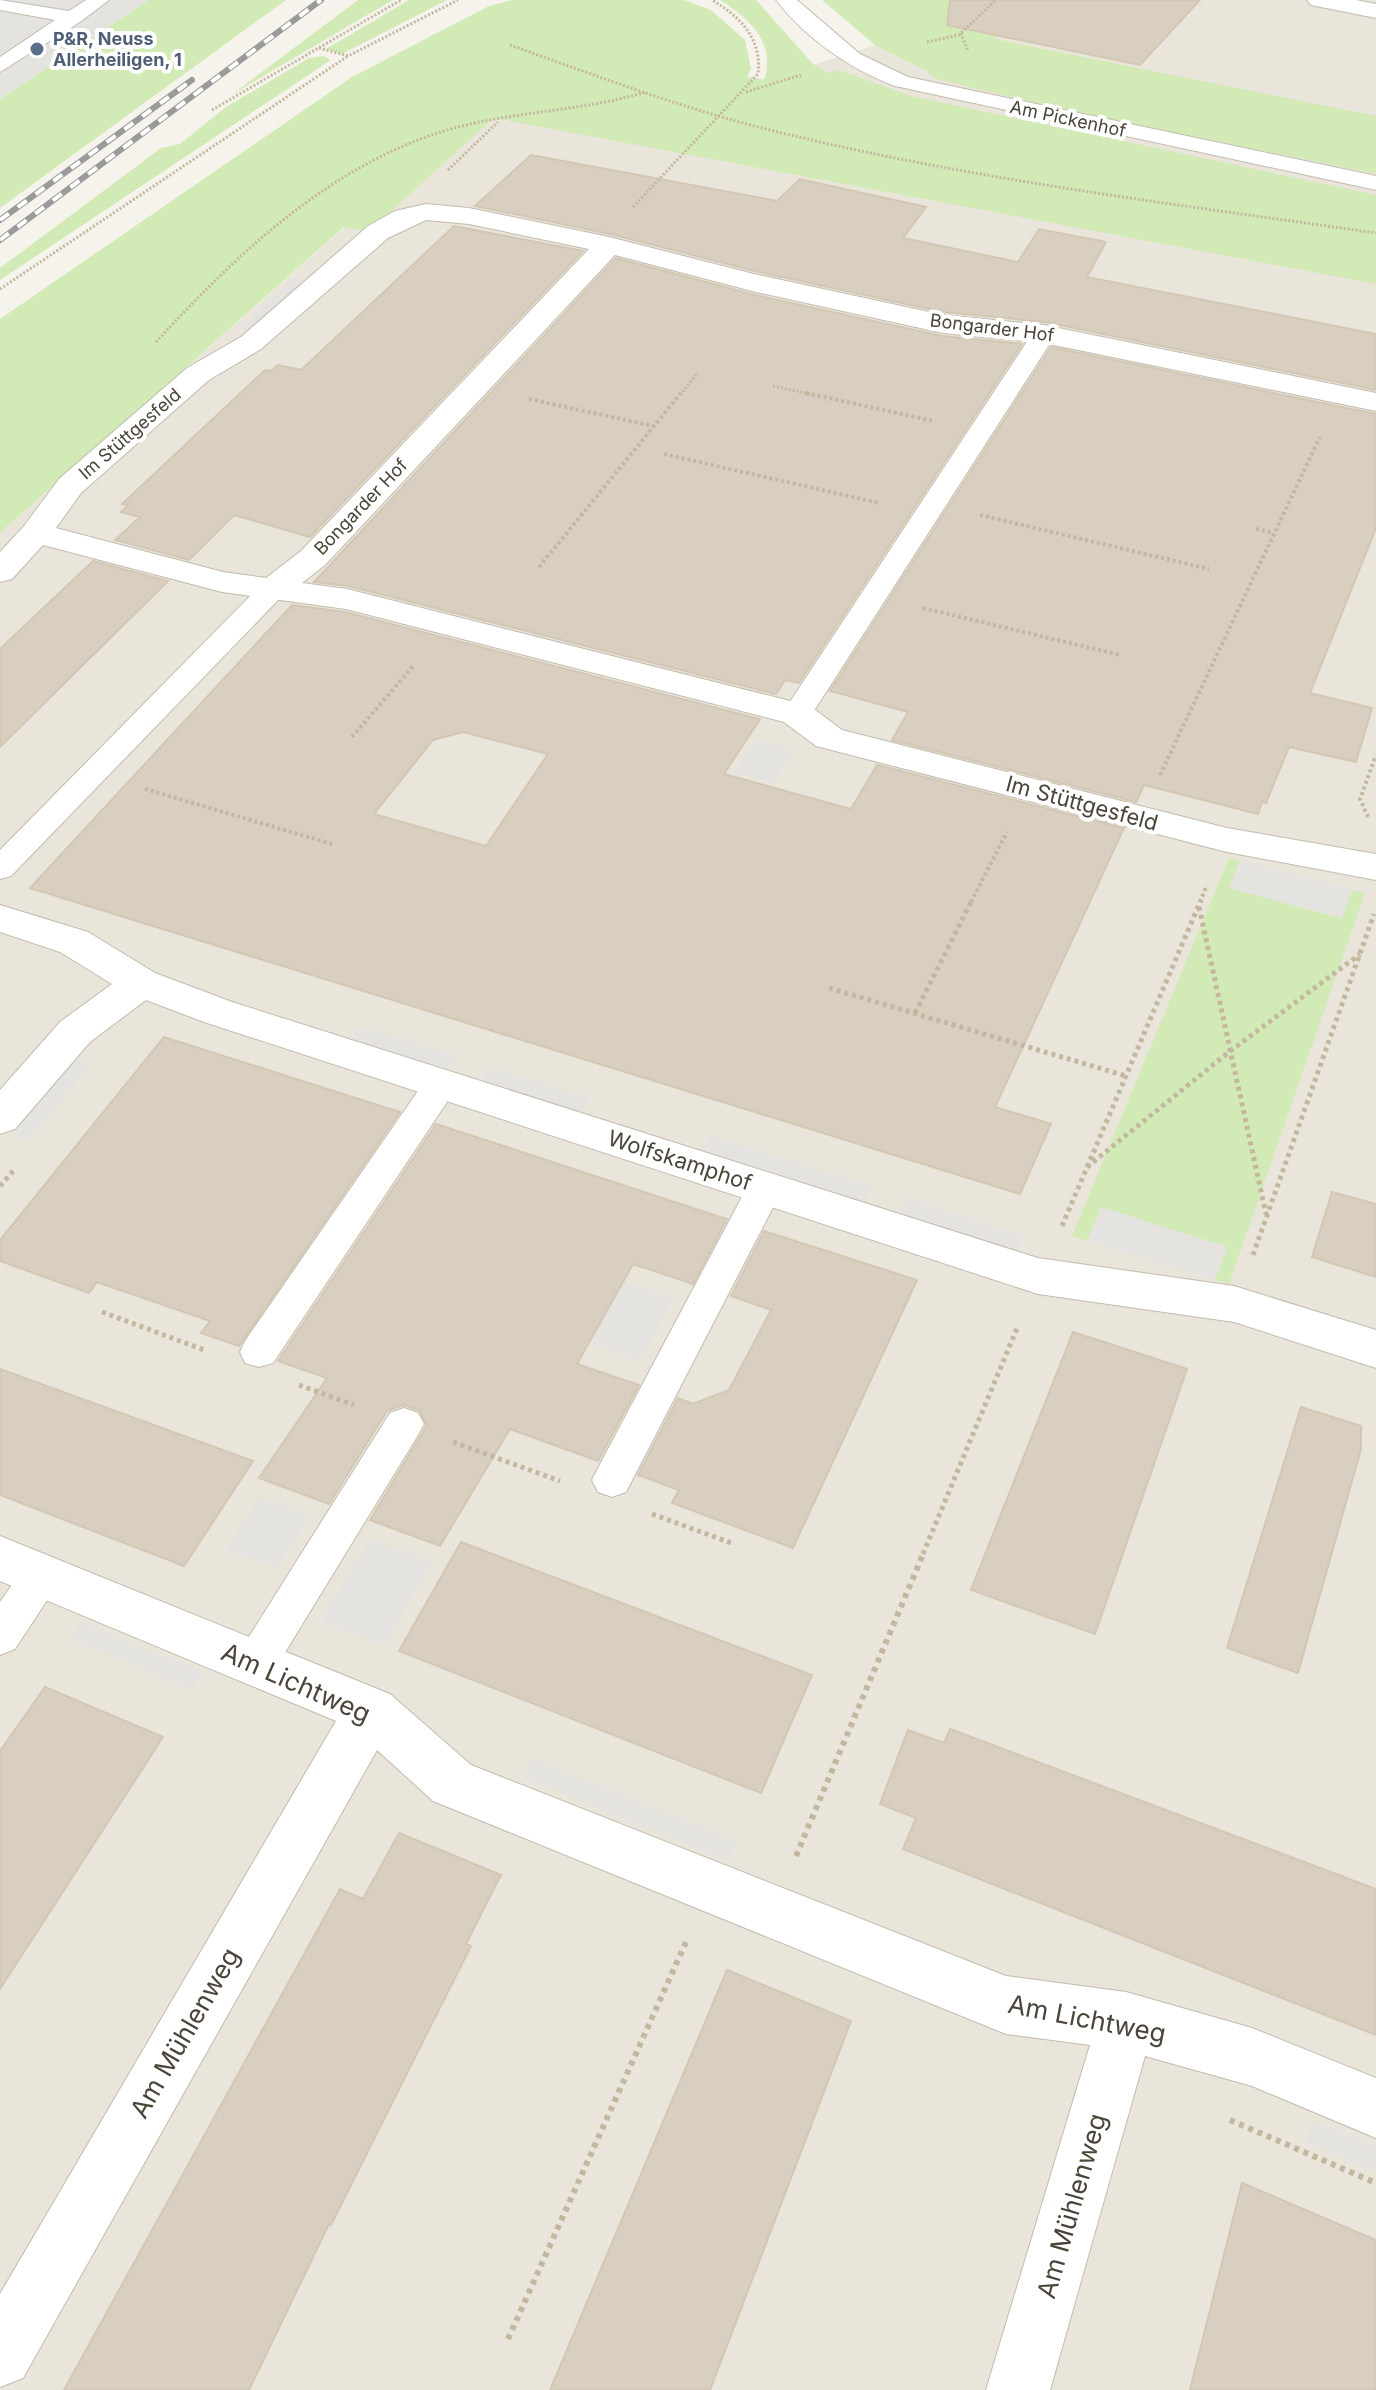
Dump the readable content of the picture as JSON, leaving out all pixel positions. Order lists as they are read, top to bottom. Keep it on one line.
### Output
{"streets":{"street":["Bongarder Hof","Im Stüttgesfeld","Wolfskamphof","Am Lichtweg","Am Mühlenweg"],"lane":["Am Pickenhof"]},"crossings":[["Bongarder Hof","Im Stüttgesfeld"],["Am Lichtweg","Am Mühlenweg"]],"places":["P&R, Neuss Allerheiligen, 1"]}
